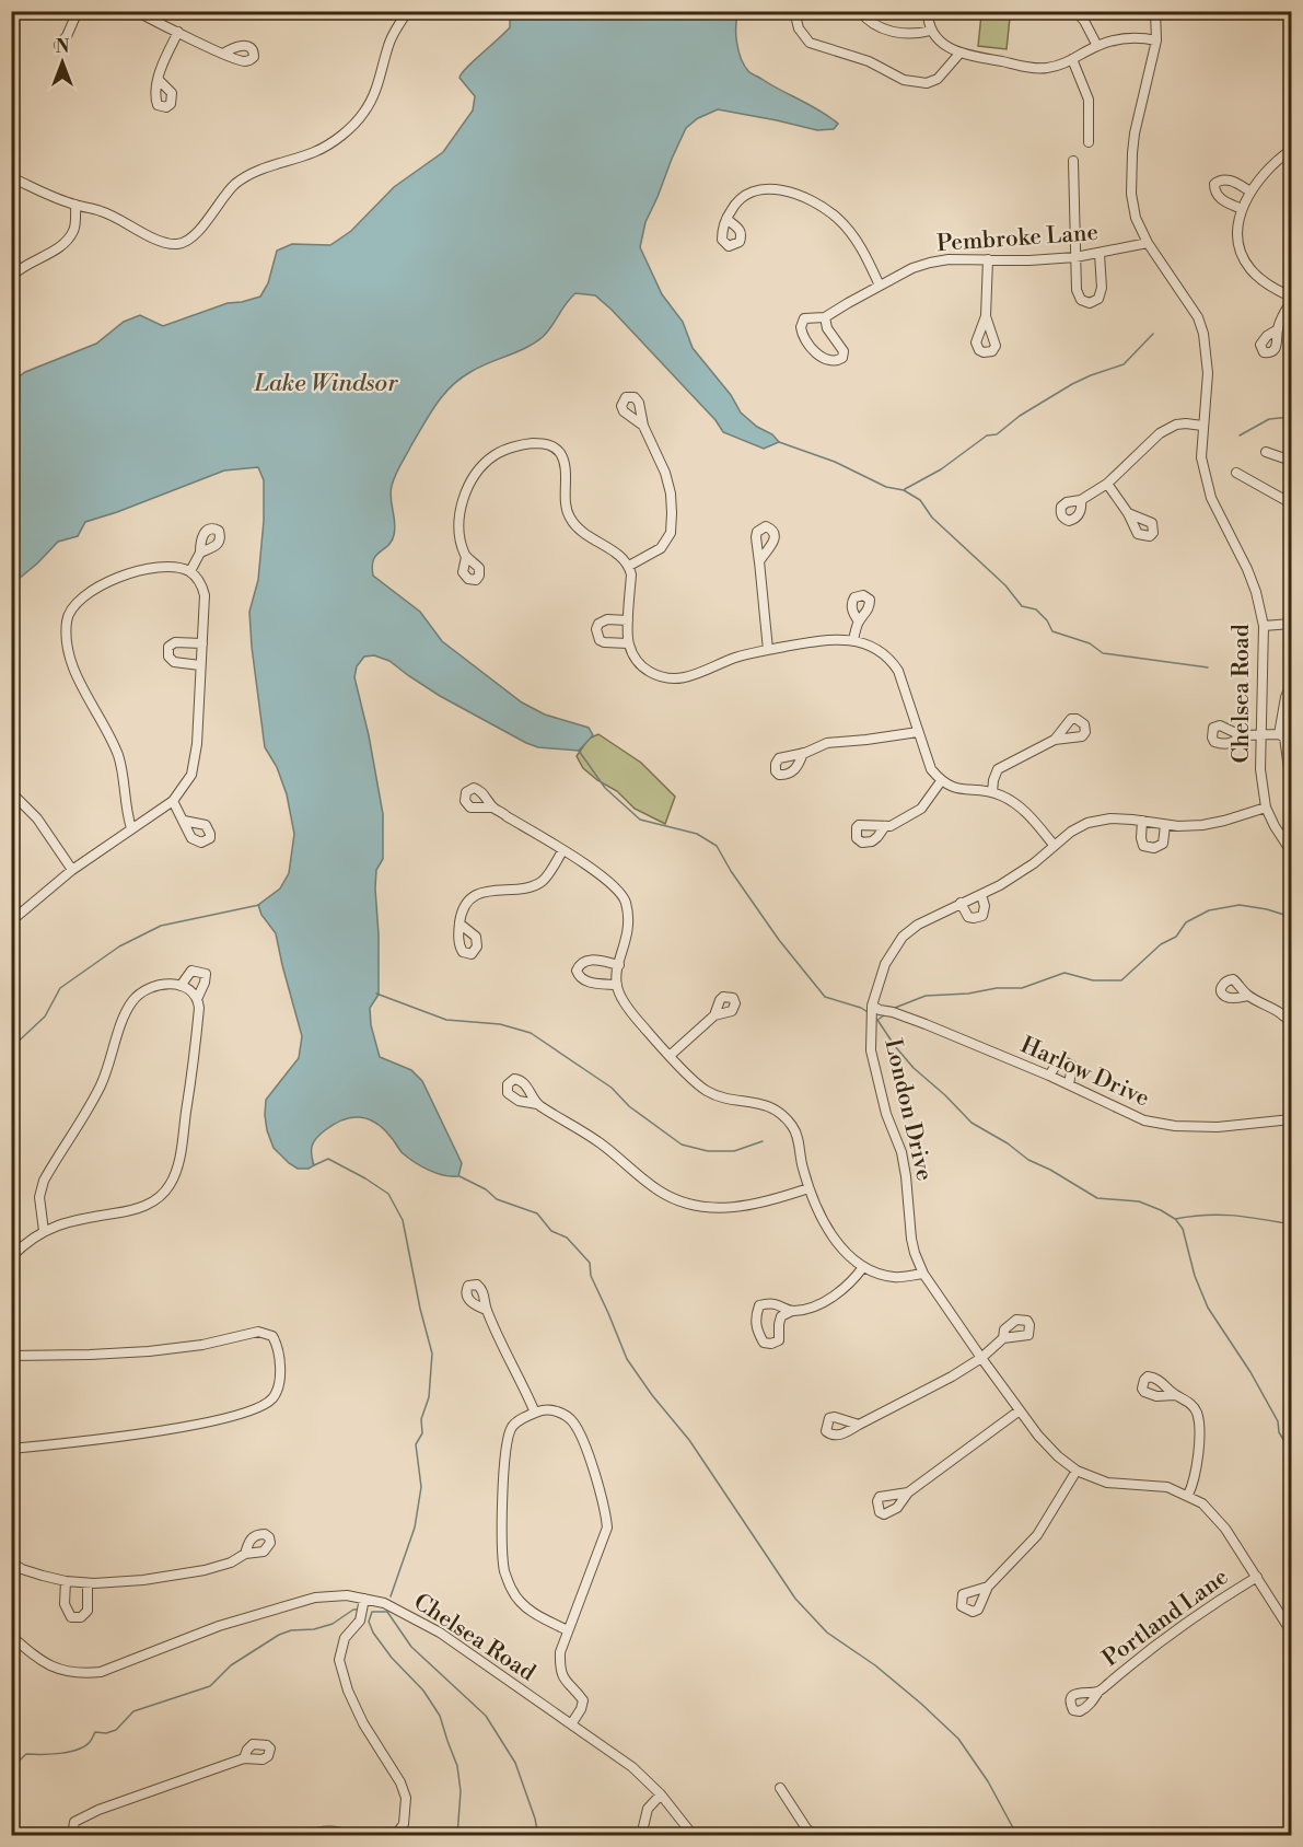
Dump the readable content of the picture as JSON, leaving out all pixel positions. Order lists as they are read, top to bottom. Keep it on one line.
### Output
{"streets":{"street":["Pembroke Lane","Chelsea Road","Harlow Drive","London Drive","Portland Lane"]},"crossings":[["Pembroke Lane","Chelsea Road"],["Chelsea Road","London Drive"],["Harlow Drive","London Drive"],["London Drive","Portland Lane"]],"water":["Lake Windsor"],"north":"top"}
